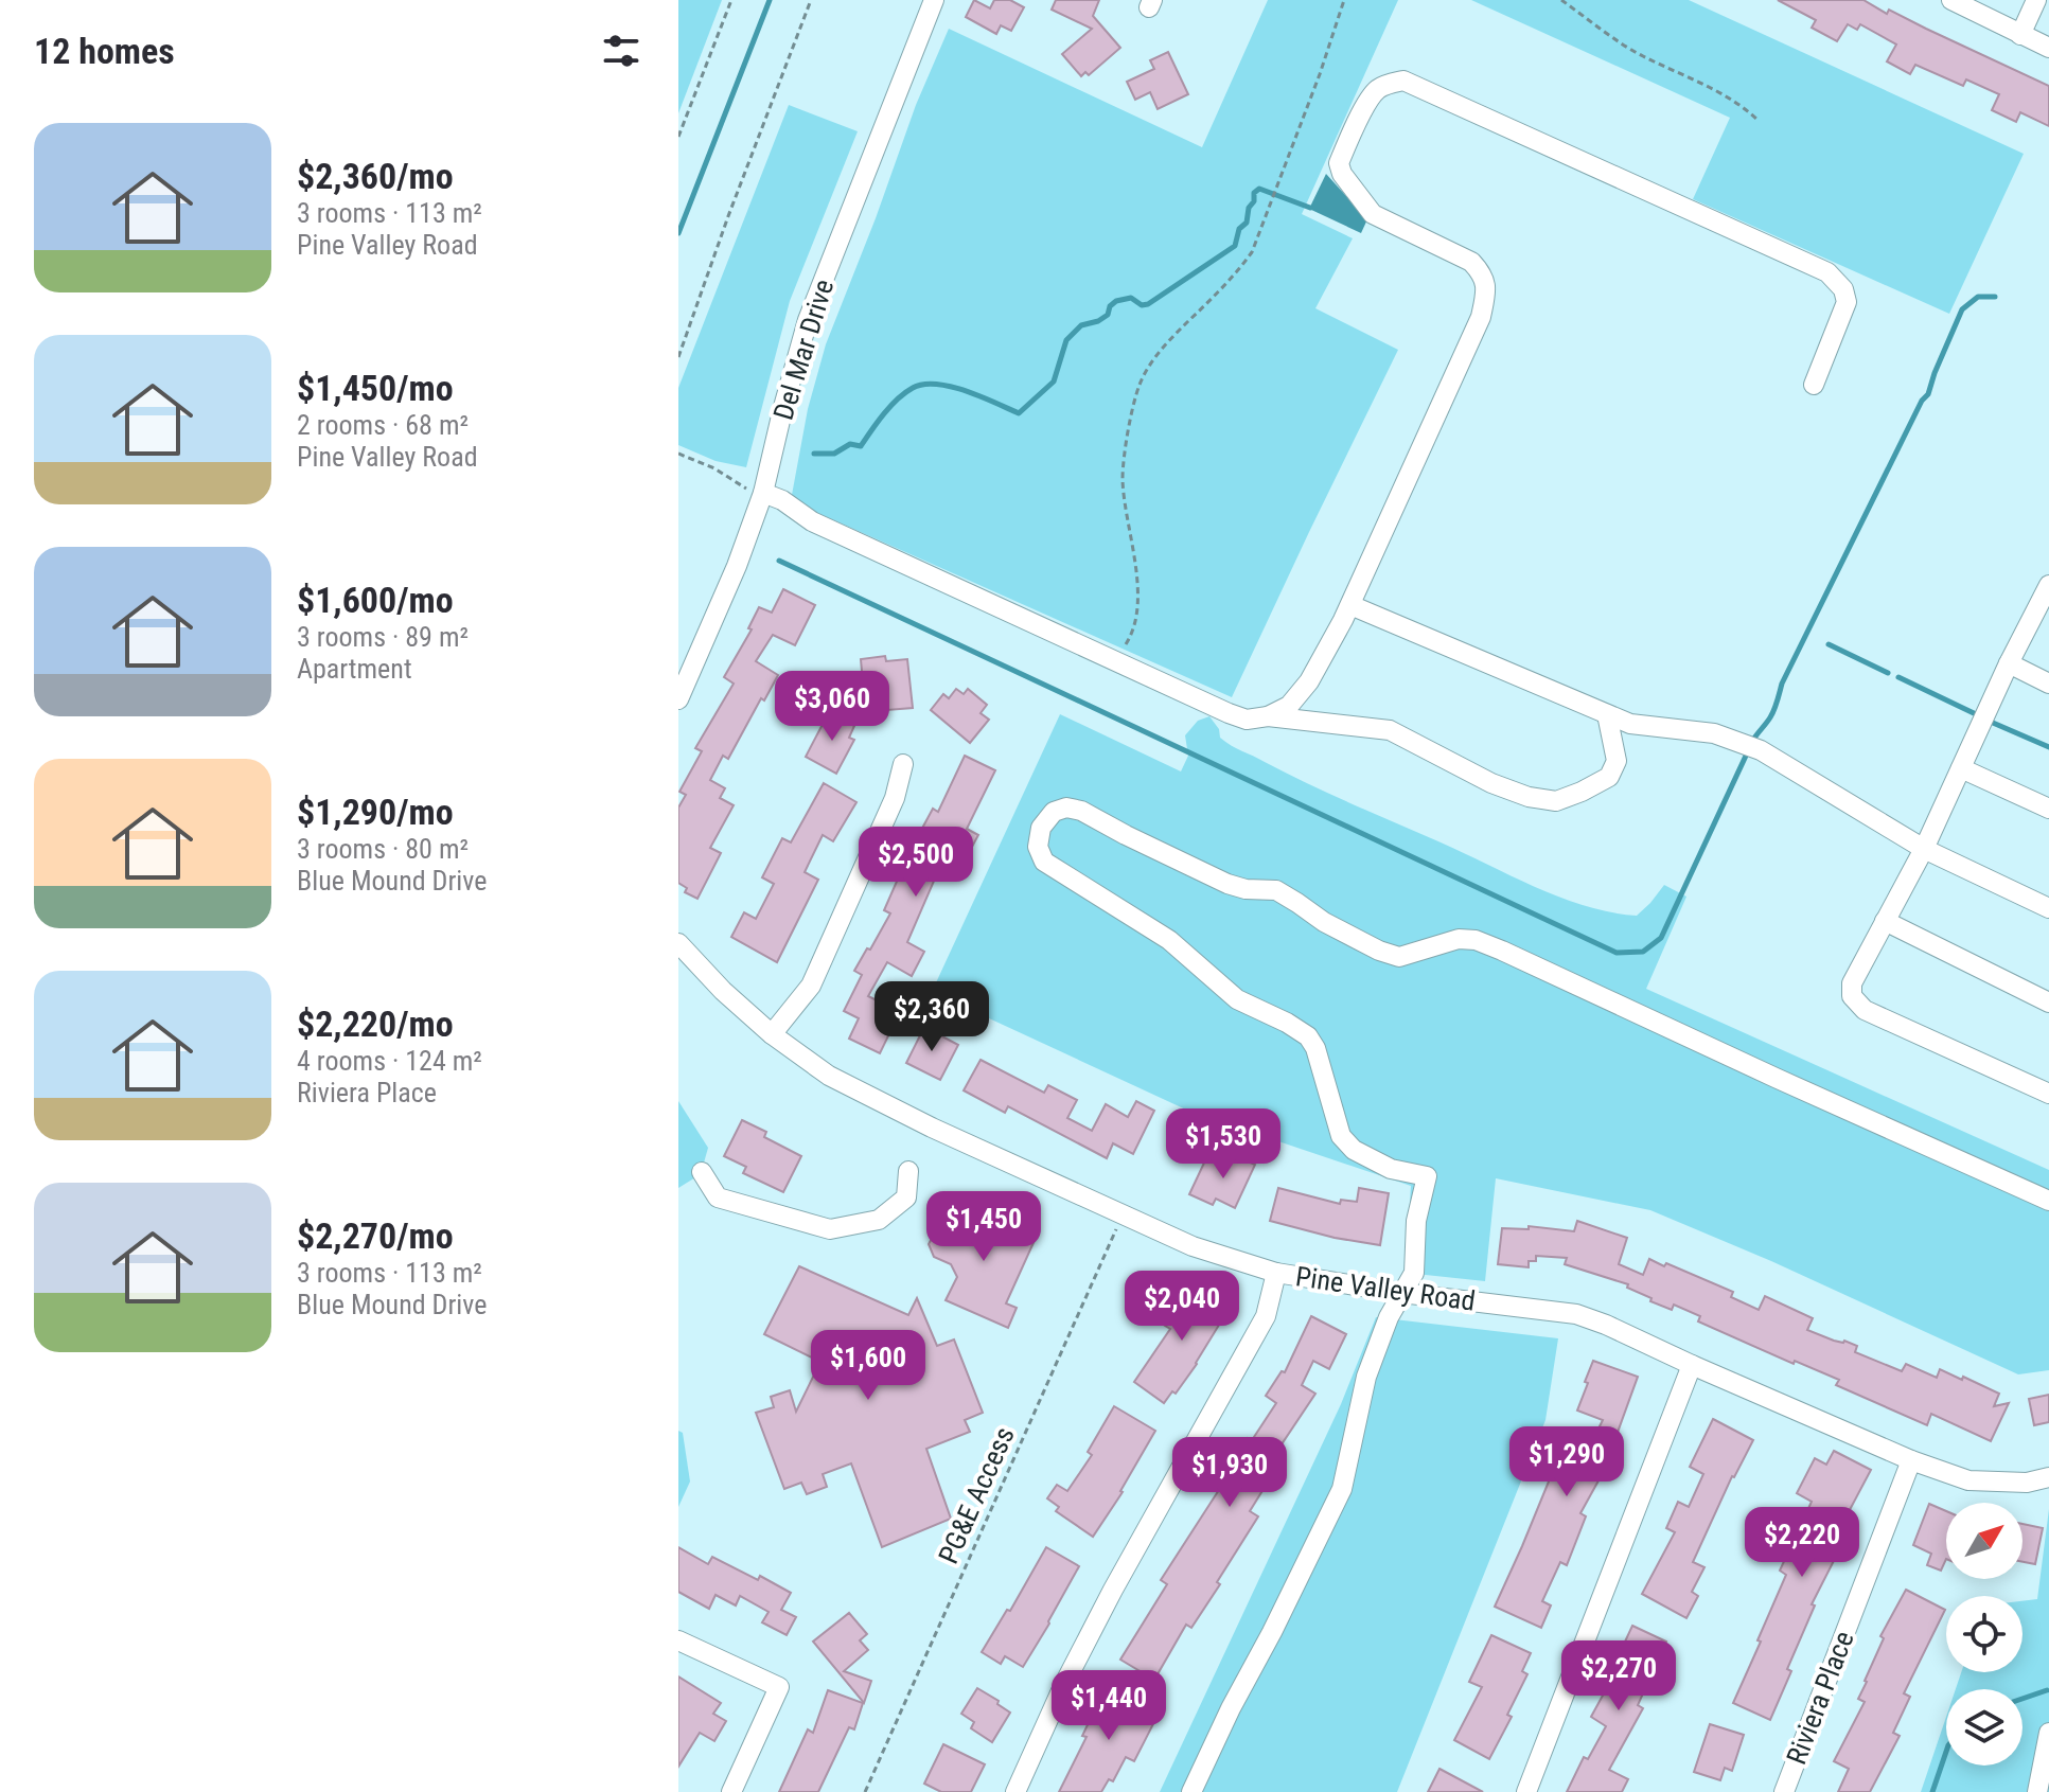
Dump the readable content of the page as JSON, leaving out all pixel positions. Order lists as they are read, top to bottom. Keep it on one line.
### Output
{"streets":{"street":["Del Mar Drive","Pine Valley Road","Riviera Place"],"path":["PG&E Access"]},"crossings":[["Pine Valley Road","PG&E Access"],["Pine Valley Road","Riviera Place"]],"north":"top right","page":{"heading":"12 homes","list":[{"name":"$2,360/mo","note":"3 rooms · 113 m² · Pine Valley Road"},{"name":"$1,450/mo","note":"2 rooms · 68 m² · Pine Valley Road"},{"name":"$1,600/mo","note":"3 rooms · 89 m² · Apartment"},{"name":"$1,290/mo","note":"3 rooms · 80 m² · Blue Mound Drive"},{"name":"$2,220/mo","note":"4 rooms · 124 m² · Riviera Place"},{"name":"$2,270/mo","note":"3 rooms · 113 m² · Blue Mound Drive"}],"price":["$3,060","$2,500","$2,360","$1,530","$1,450","$2,040","$1,600","$1,290","$1,930","$2,220","$2,270","$1,440"]}}
